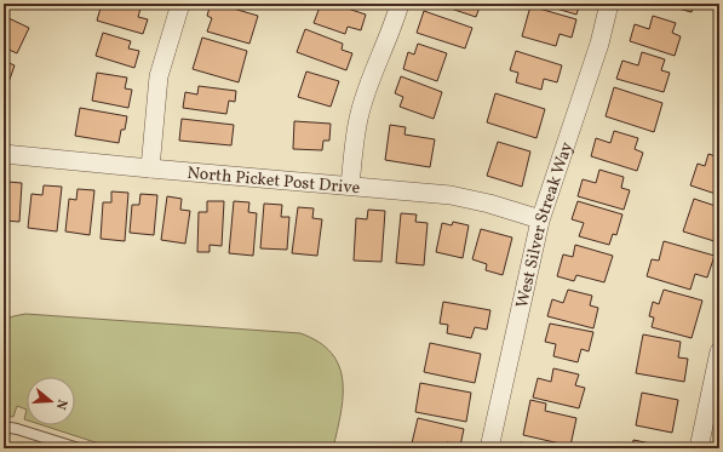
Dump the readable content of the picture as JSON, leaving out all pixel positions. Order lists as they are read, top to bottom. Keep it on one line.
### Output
{"streets":{"street":["North Picket Post Drive","West Silver Streak Way"]},"crossings":[["North Picket Post Drive","West Silver Streak Way"]],"north":"right"}
